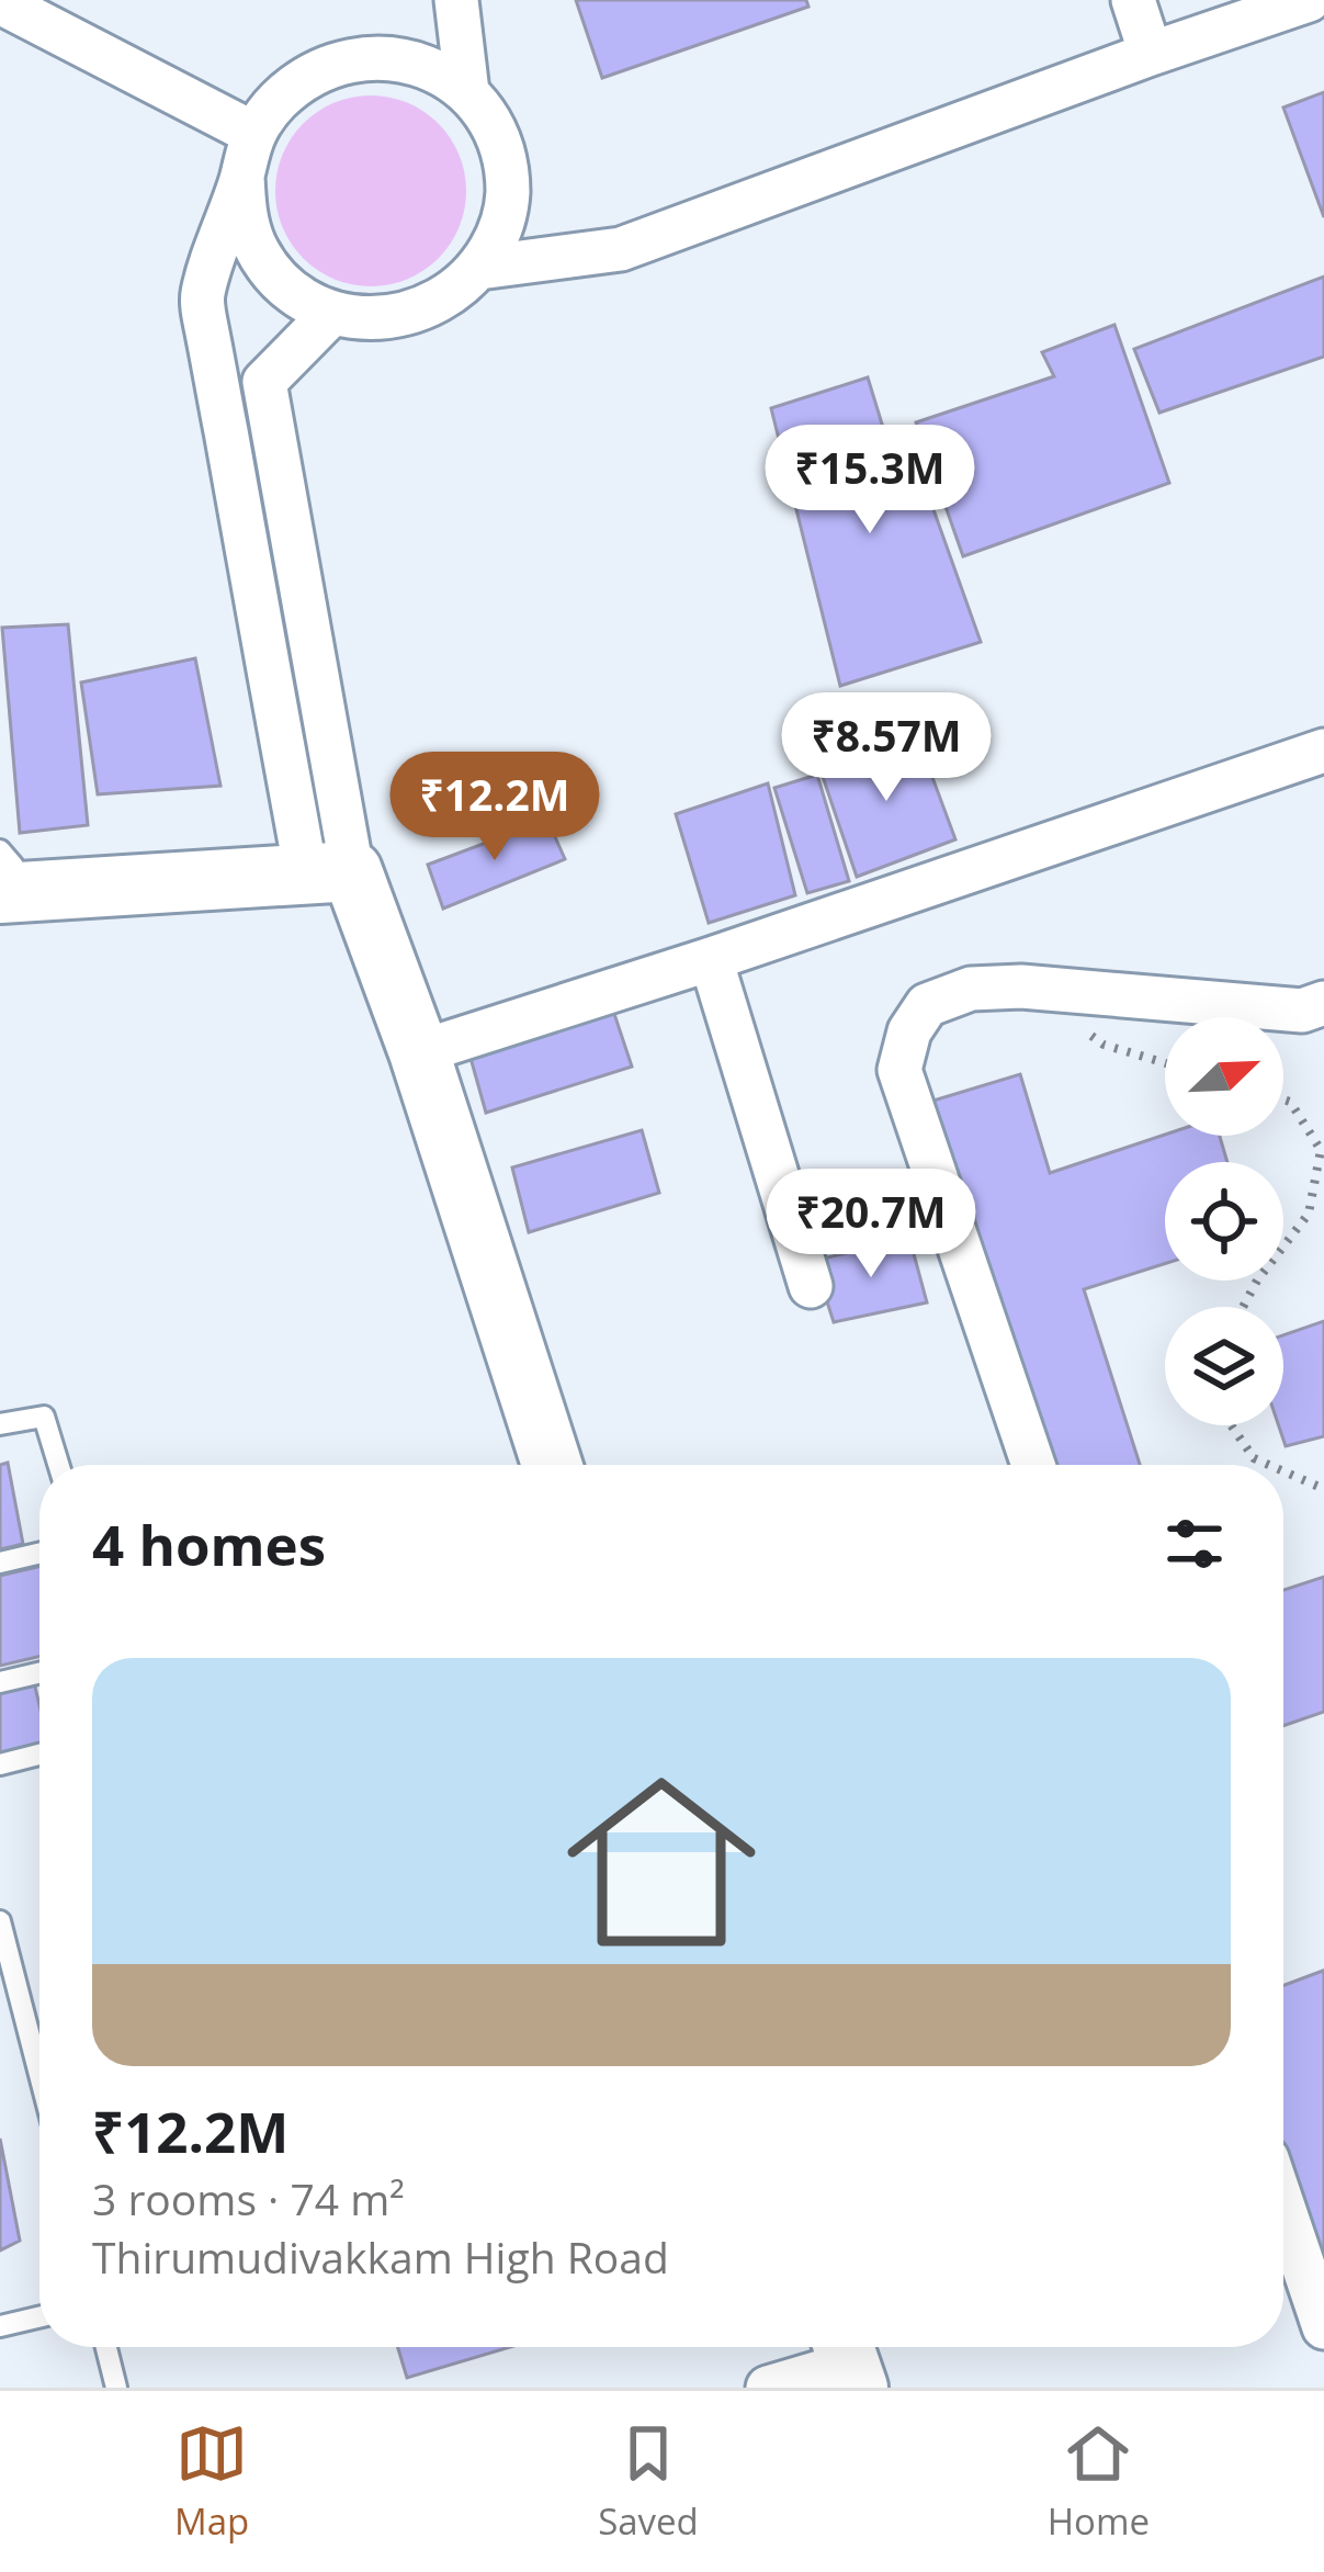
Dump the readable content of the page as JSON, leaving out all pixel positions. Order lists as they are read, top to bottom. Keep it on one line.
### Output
{"north":"top right","page":{"price":["₹15.3M","₹8.57M","₹12.2M","₹20.7M"],"heading":"4 homes","list":[{"name":"₹12.2M","note":"3 rooms · 74 m² · Thirumudivakkam High Road"}],"tabs":["Map","Saved","Home"]}}
